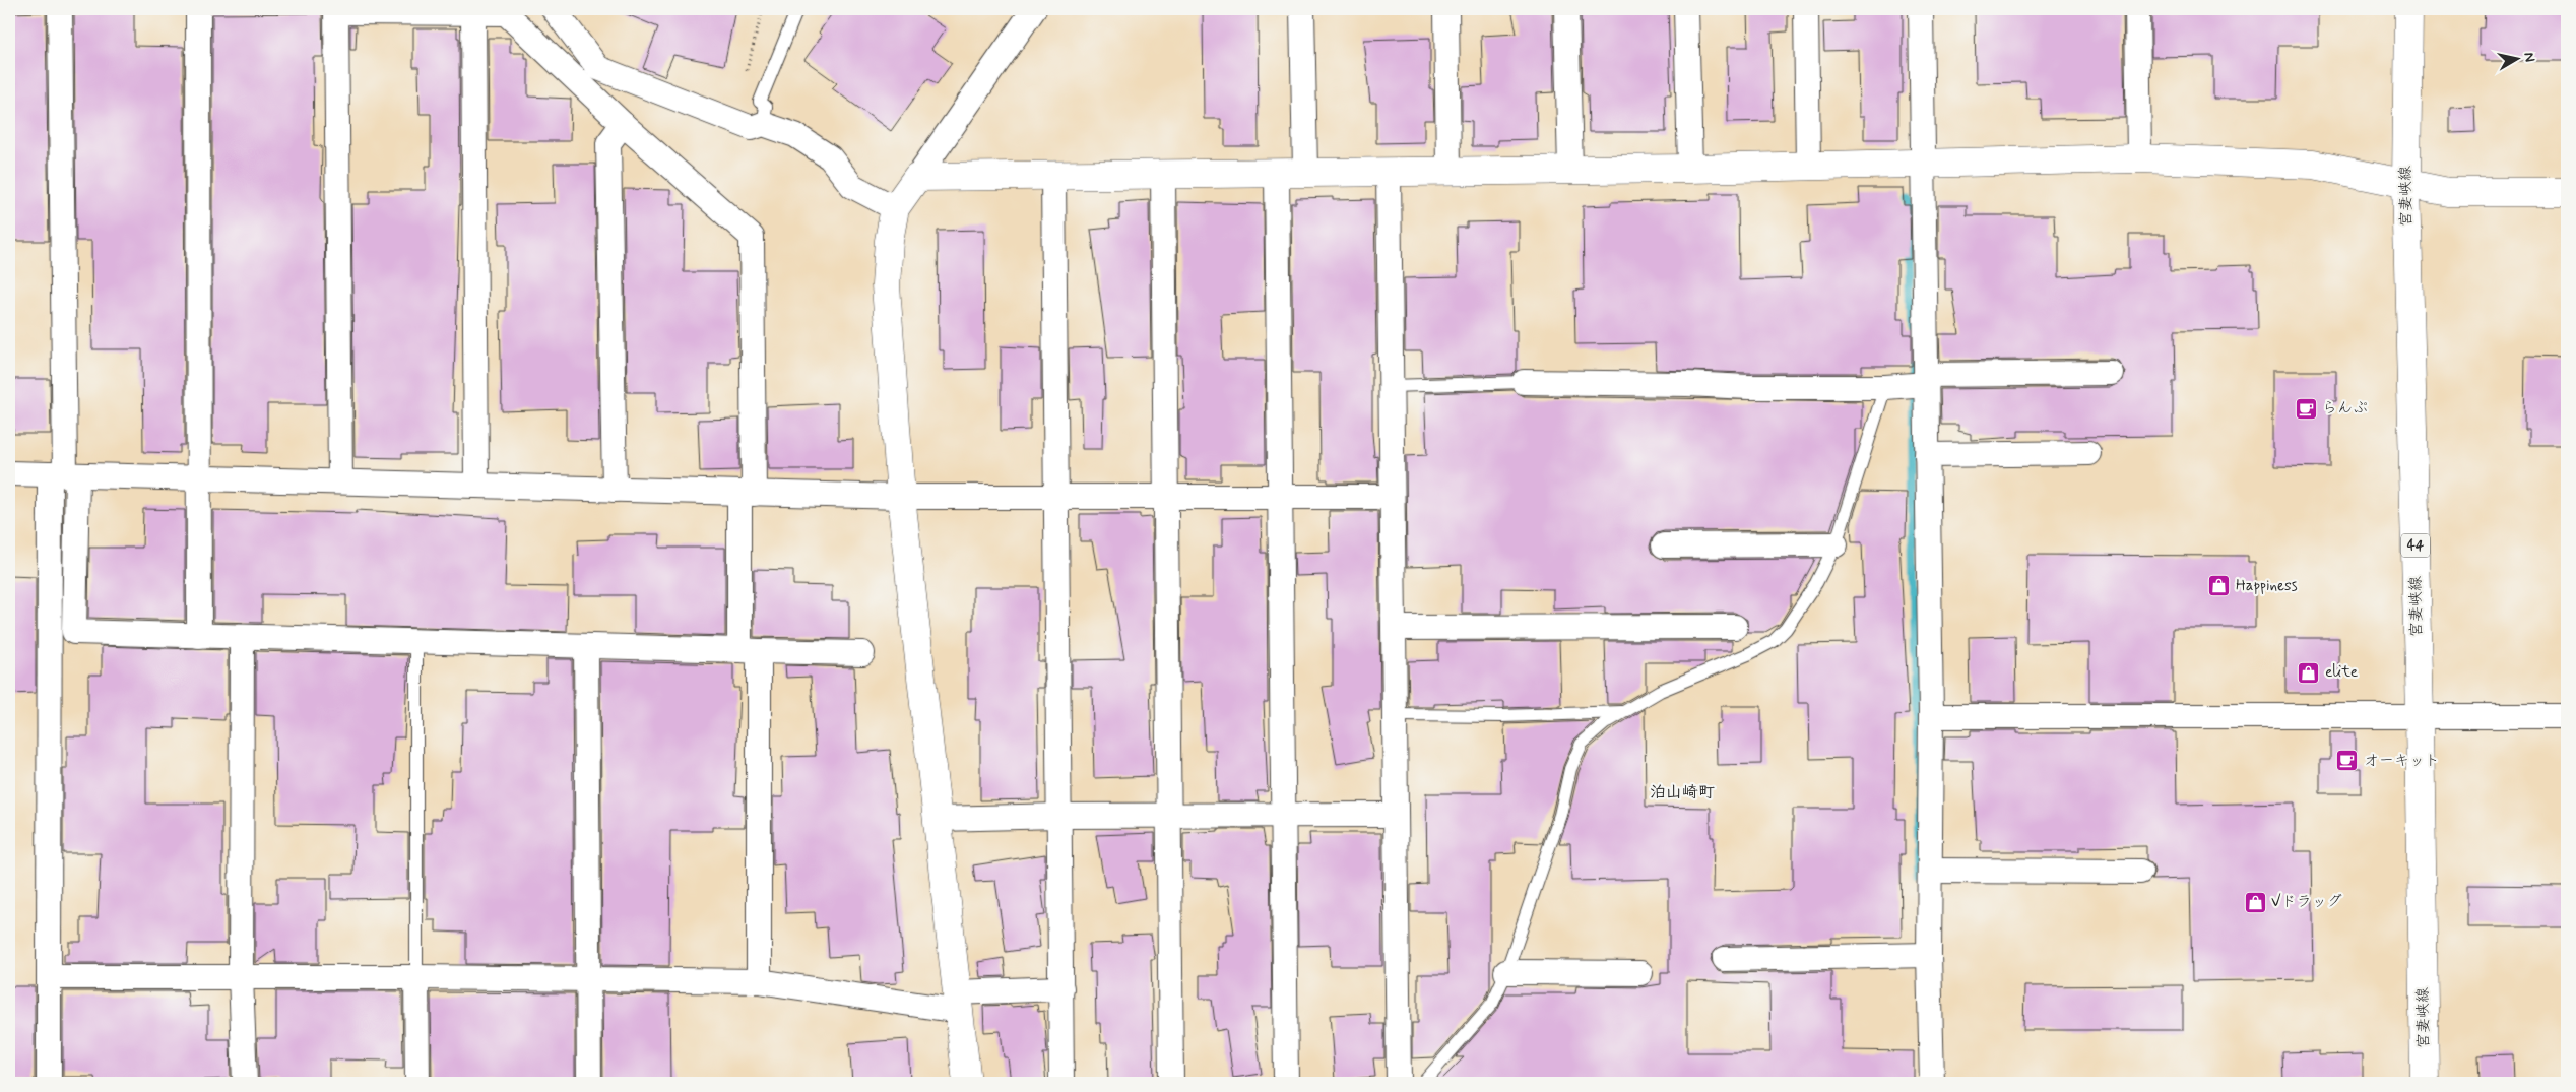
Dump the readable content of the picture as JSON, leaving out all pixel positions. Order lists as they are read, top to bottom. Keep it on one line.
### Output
{"streets":{"street":["宮妻峡線","44"]},"districts":["泊山崎町"],"places":{"cafe":["らんぷ","オーキット"],"shop":["Happiness","elite","Vドラッグ"]},"north":"right"}
